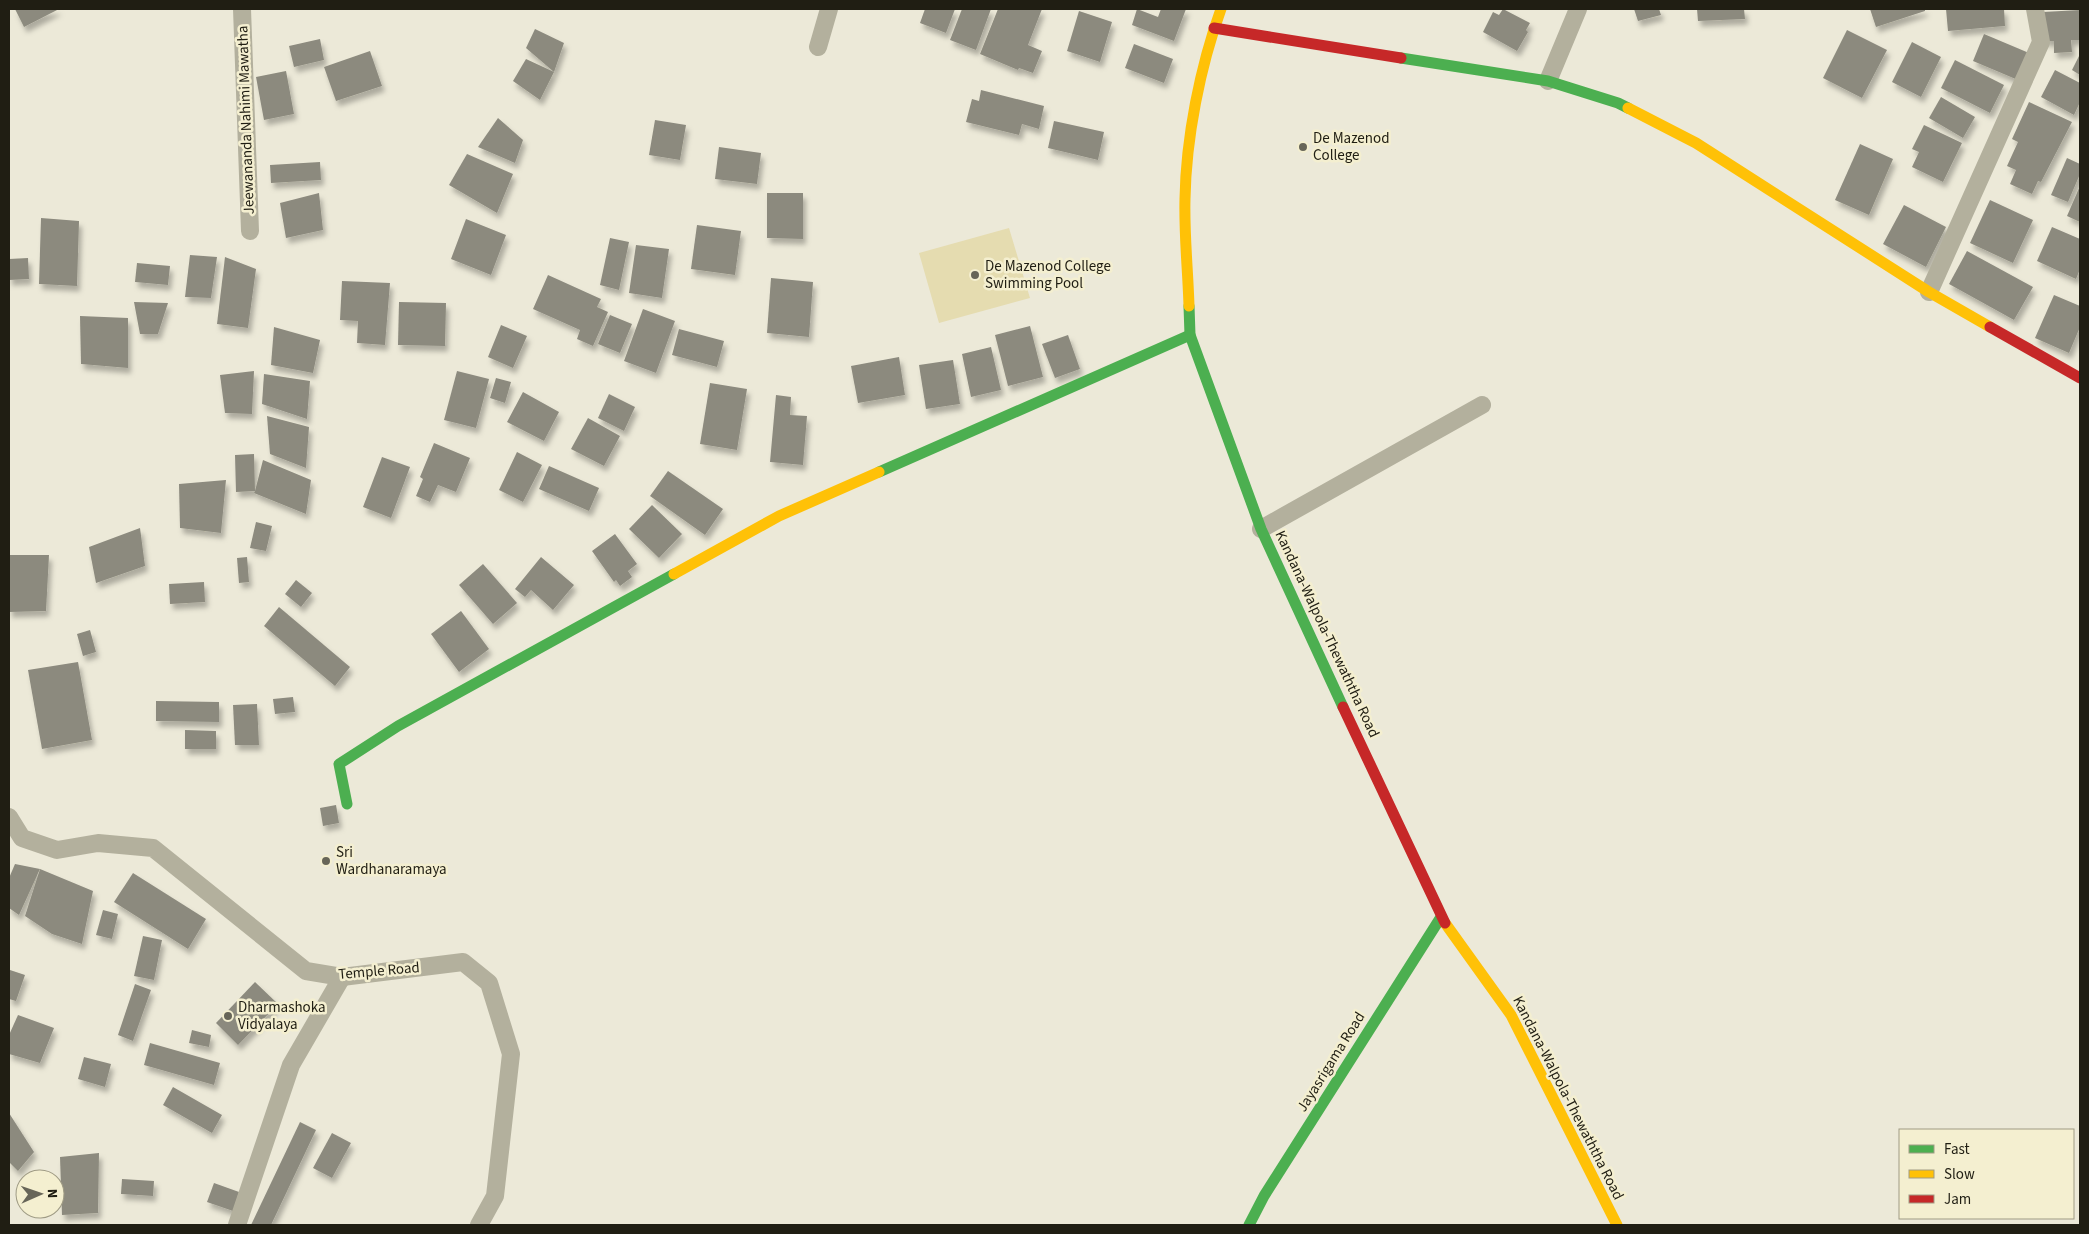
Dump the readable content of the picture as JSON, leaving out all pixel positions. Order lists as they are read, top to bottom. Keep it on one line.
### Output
{"streets":{"street":["Jeewananda Nahimi Mawatha","Kandana-Walpola-Thewaththa Road","Temple Road","Jayasrigama Road"]},"crossings":[["Kandana-Walpola-Thewaththa Road","Jayasrigama Road"]],"places":["De Mazenod College","De Mazenod College Swimming Pool","Sri Wardhanaramaya","Dharmashoka Vidyalaya"],"legend":["Fast","Slow","Jam"],"north":"right"}
